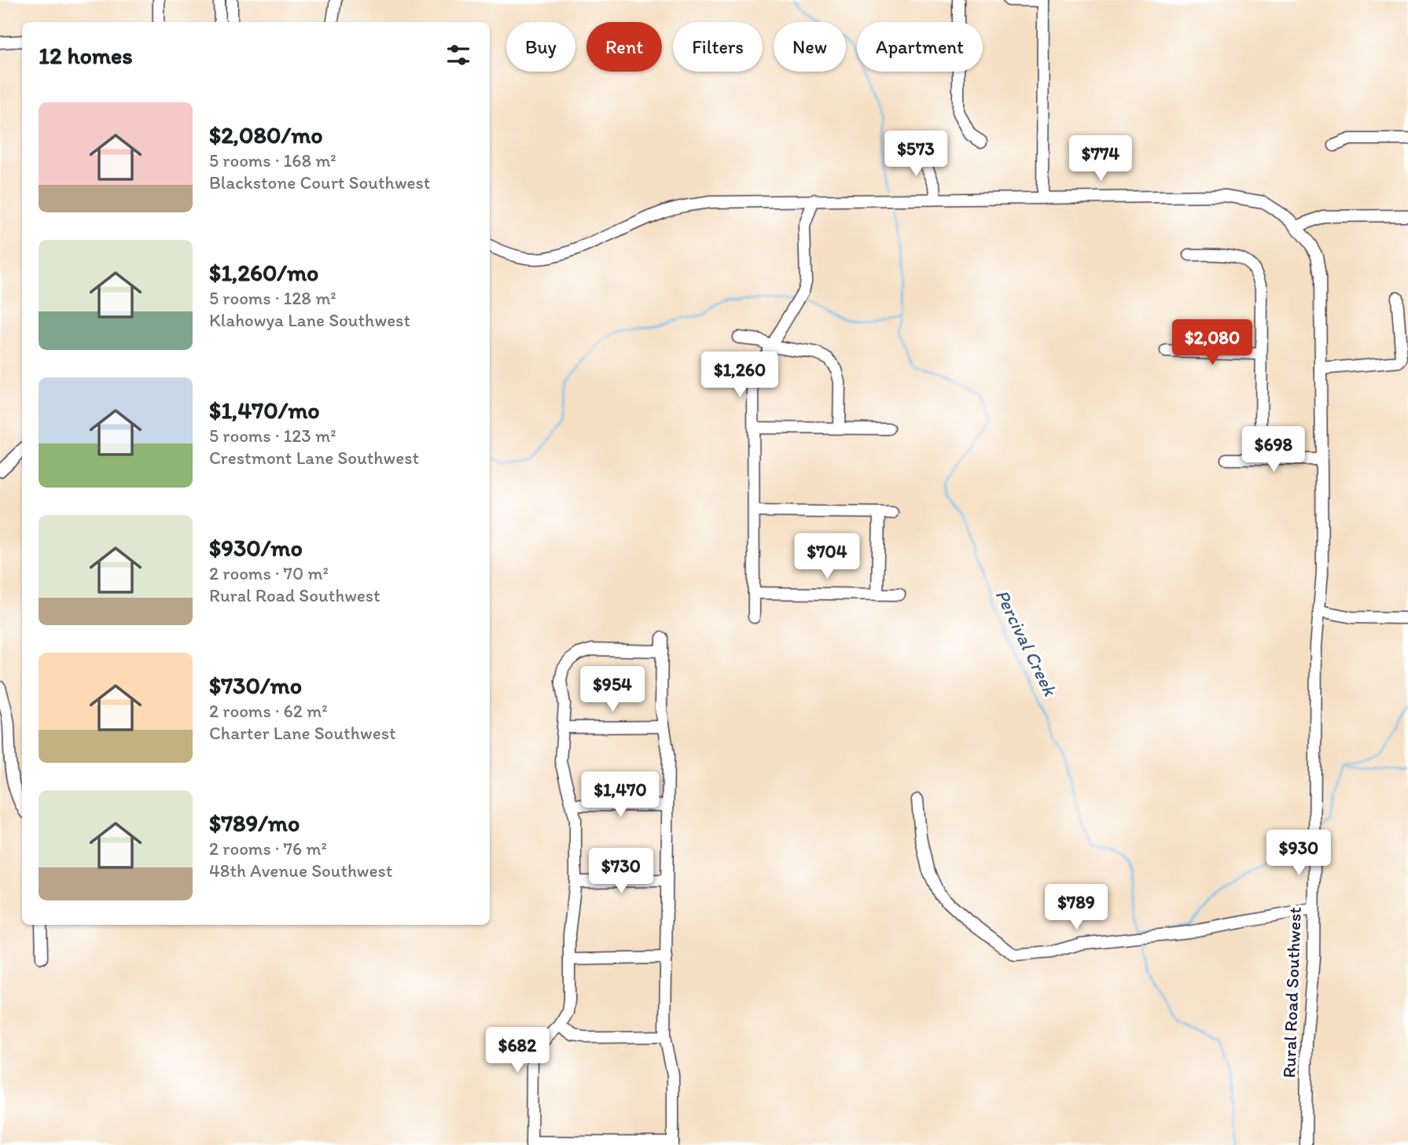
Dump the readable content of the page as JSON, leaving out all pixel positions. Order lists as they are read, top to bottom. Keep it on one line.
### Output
{"streets":{"street":["Rural Road Southwest"]},"water":["Percival Creek"],"page":{"chip":["Buy","Rent","Filters","New","Apartment"],"heading":"12 homes","list":[{"name":"$2,080/mo","note":"5 rooms · 168 m² · Blackstone Court Southwest"},{"name":"$1,260/mo","note":"5 rooms · 128 m² · Klahowya Lane Southwest"},{"name":"$1,470/mo","note":"5 rooms · 123 m² · Crestmont Lane Southwest"},{"name":"$930/mo","note":"2 rooms · 70 m² · Rural Road Southwest"},{"name":"$730/mo","note":"2 rooms · 62 m² · Charter Lane Southwest"},{"name":"$789/mo","note":"2 rooms · 76 m² · 48th Avenue Southwest"}],"price":["$573","$774","$2,080","$1,260","$698","$704","$954","$1,470","$930","$730","$789","$682"]}}
